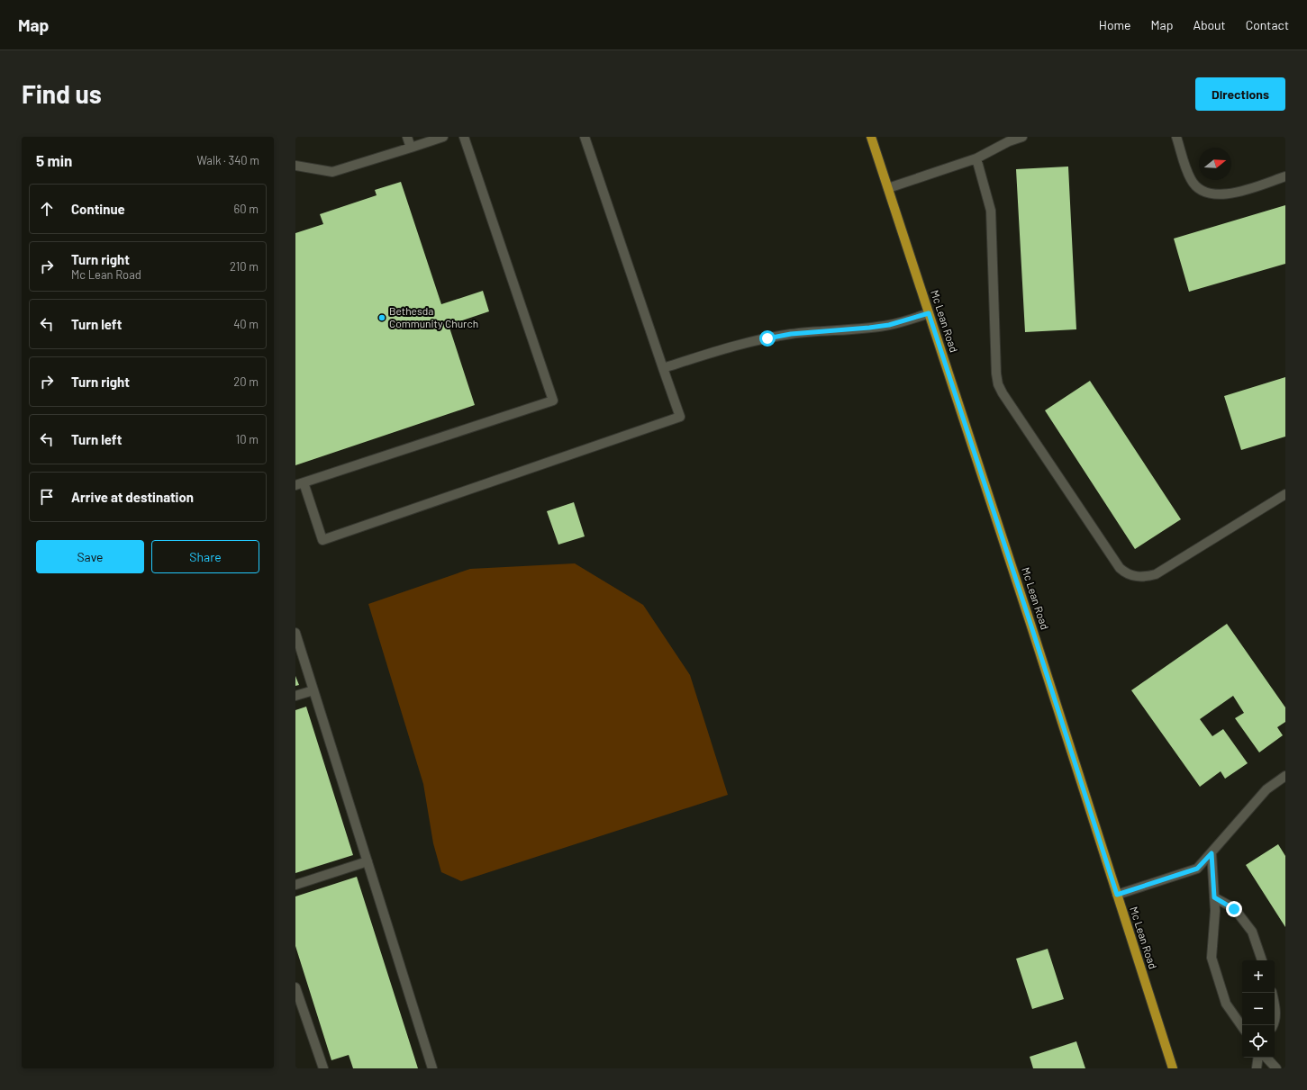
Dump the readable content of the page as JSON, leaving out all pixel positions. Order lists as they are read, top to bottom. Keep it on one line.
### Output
{"streets":{"main road":["Mc Lean Road"]},"places":["Bethesda Community Church"],"north":"right","page":{"header":"Map","nav":["Home","Map","About","Contact"],"buttons":["Directions",["Save","Share"]],"title":"Find us","heading":["5 min","Walk · 340 m"],"list":[["Continue","60 m"],["Turn right","Mc Lean Road","210 m"],["Turn left","40 m"],["Turn right","20 m"],["Turn left","10 m"],"Arrive at destination"],"map_buttons":["+","−"]}}
